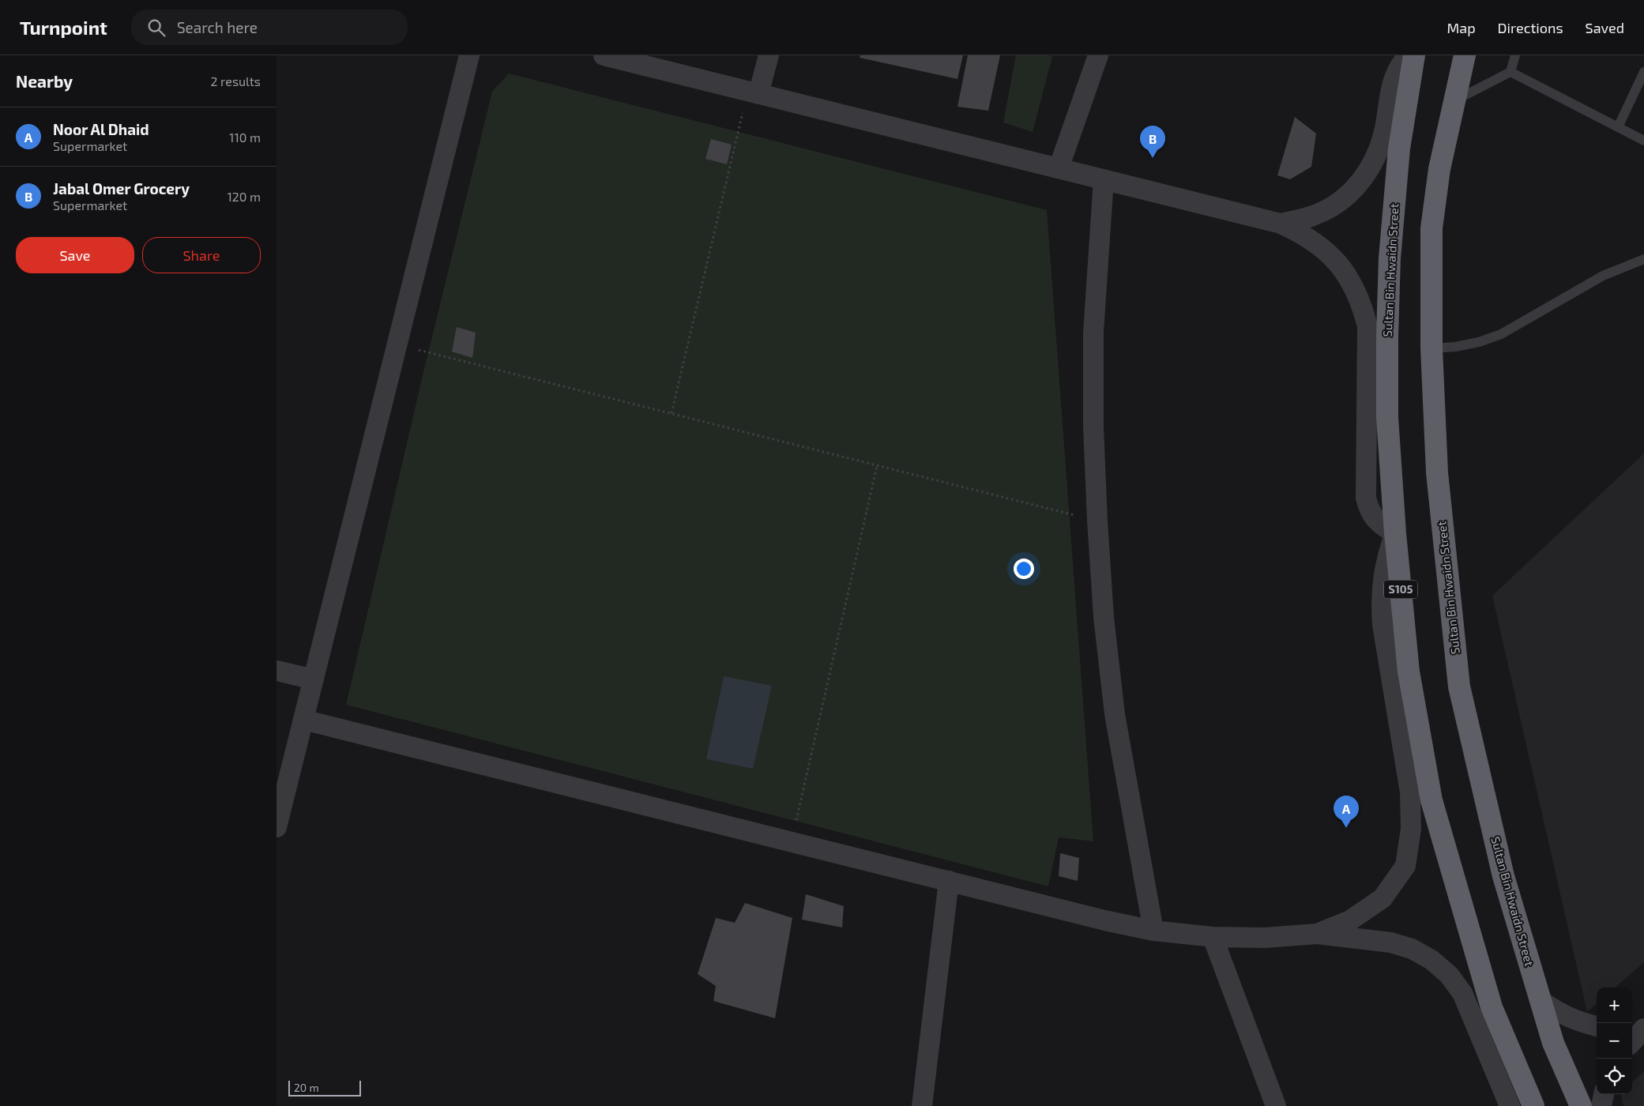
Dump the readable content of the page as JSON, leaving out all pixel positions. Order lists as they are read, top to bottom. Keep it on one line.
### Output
{"streets":{"highway":["Sultan Bin Hwaidn Street","S105"]},"scale_bar":"20 m","page":{"header":"Turnpoint","search":"Search here","nav":["Map","Directions","Saved"],"heading":["Nearby","2 results"],"list":[{"mark":"A","name":"Noor Al Dhaid","note":"Supermarket","value":"110 m"},{"mark":"B","name":"Jabal Omer Grocery","note":"Supermarket","value":"120 m"}],"pins":["B","A"],"buttons":["Save","Share"],"map_buttons":["+","−"],"scale":"20 m"}}
